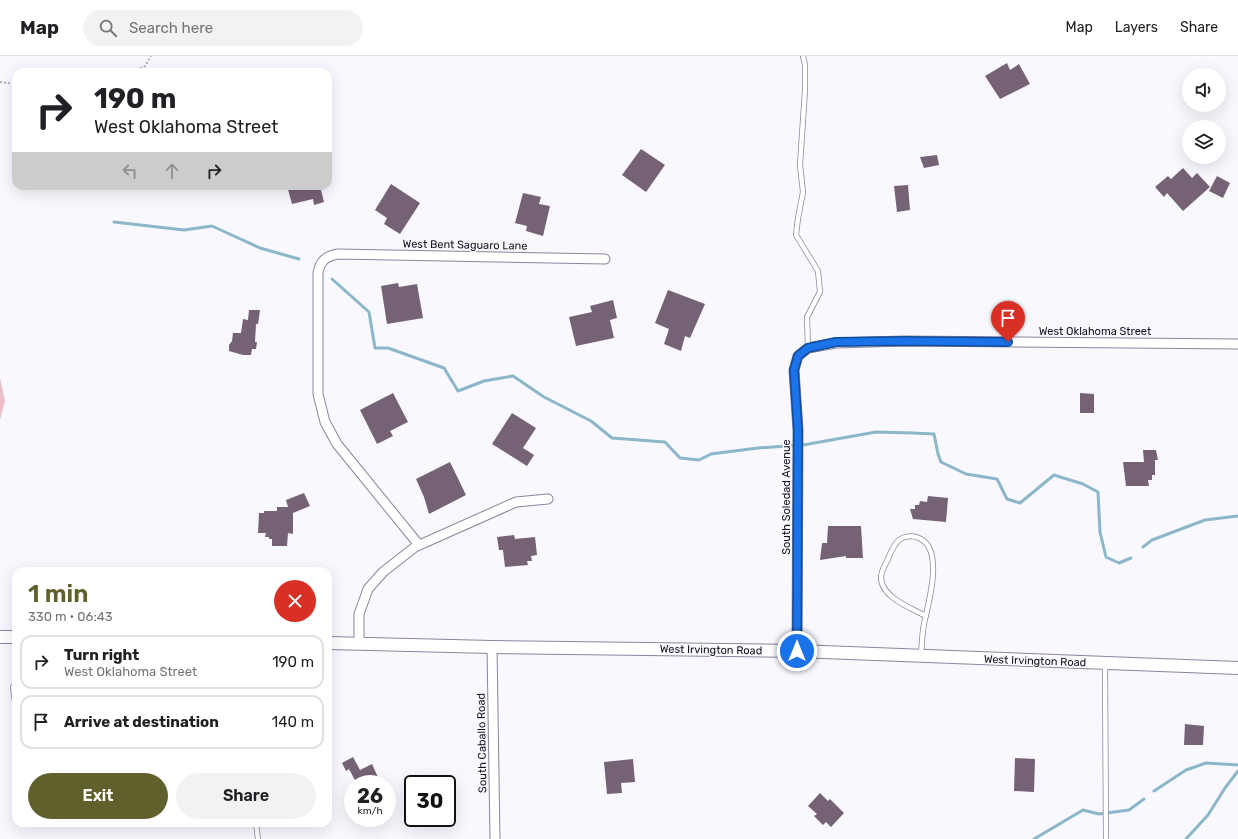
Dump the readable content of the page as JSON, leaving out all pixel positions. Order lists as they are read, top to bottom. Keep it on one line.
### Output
{"streets":{"main road":["West Irvington Road"],"street":["West Bent Saguaro Lane","West Oklahoma Street","South Soledad Avenue","South Caballo Road"]},"crossings":[["West Oklahoma Street","South Soledad Avenue"],["South Soledad Avenue","West Irvington Road"],["West Irvington Road","South Caballo Road"]],"page":{"header":"Map","search":"Search here","nav":["Map","Layers","Share"],"turn":["190 m","West Oklahoma Street"],"heading":["1 min","330 m · 06:43"],"list":[{"name":"Turn right","note":"West Oklahoma Street","value":"190 m"},{"name":"Arrive at destination","value":"140 m"}],"buttons":["Exit","Share"],"speed":"26 km/h","limit":"30"}}
